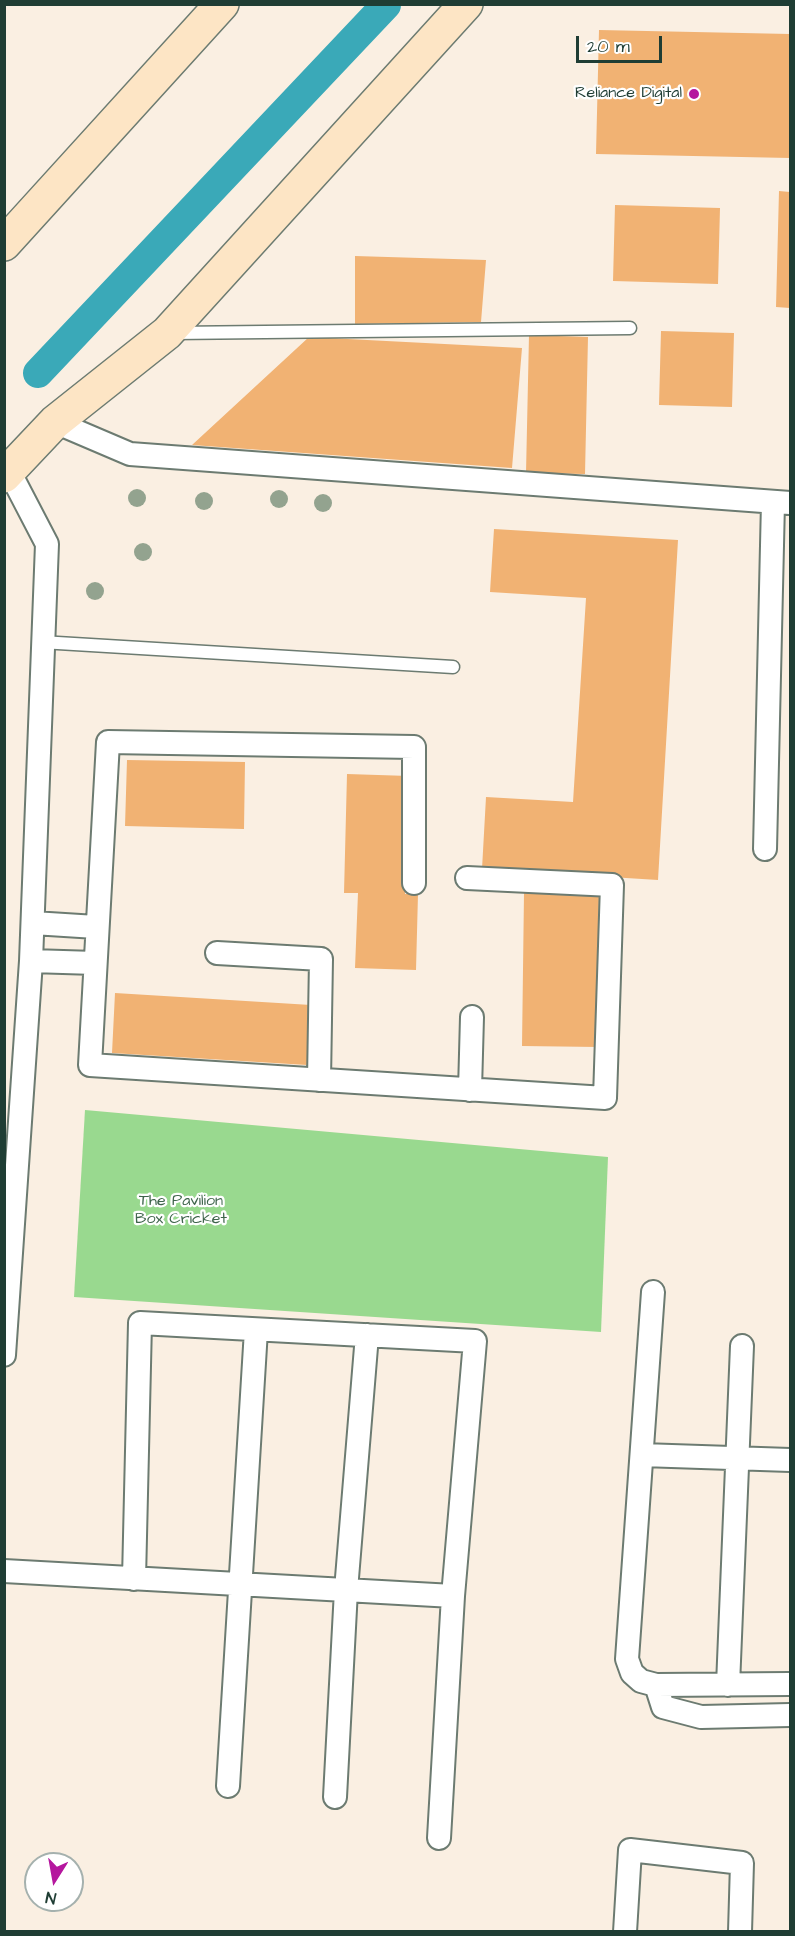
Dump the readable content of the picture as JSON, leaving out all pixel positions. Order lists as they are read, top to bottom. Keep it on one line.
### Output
{"parks":["The Pavilion Box Cricket"],"places":["Reliance Digital"],"scale_bar":"20 m","north":"bottom"}
